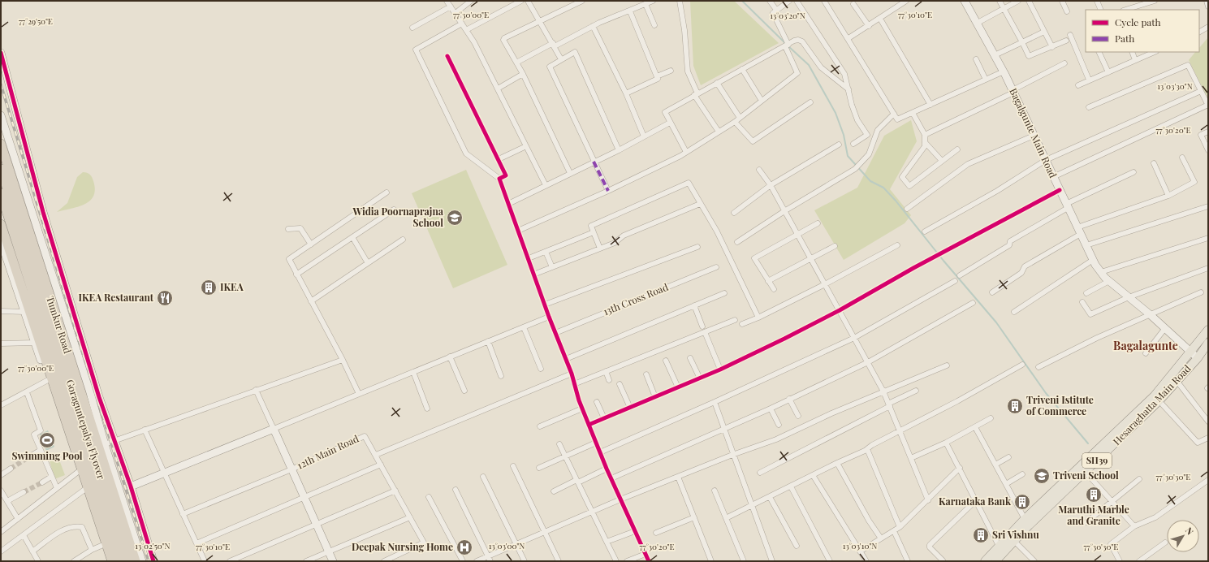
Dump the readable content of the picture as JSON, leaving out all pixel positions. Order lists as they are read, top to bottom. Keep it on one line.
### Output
{"streets":{"highway":["Tumkur Road","Goraguntepalya Flyover"],"main road":["Hesaraghatta Main Road","SH39"],"street":["Bagalgunte Main Road","13th Cross Road","12th Main Road"]},"crossings":[["Bagalgunte Main Road","Hesaraghatta Main Road"]],"districts":["Bagalagunte"],"places":{"school or university":["Widia Poornaprajna School","Triveni School"],"building":["IKEA","Triveni Istitute of Commerce","Maruthi Marble and Granite","Karnataka Bank","Sri Vishnu"],"restaurant":["IKEA Restaurant"],"sports":["Swimming Pool"],"hospital":["Deepak Nursing Home"]},"legend":["Cycle path","Path"],"north":"top right","coordinates":["77°30'00\"E","77°30'10\"E","13°03'20\"N","77°29'50\"E","13°03'30\"N","77°30'20\"E","77°30'30\"E","13°02'50\"N","13°03'00\"N","13°03'10\"N"]}
